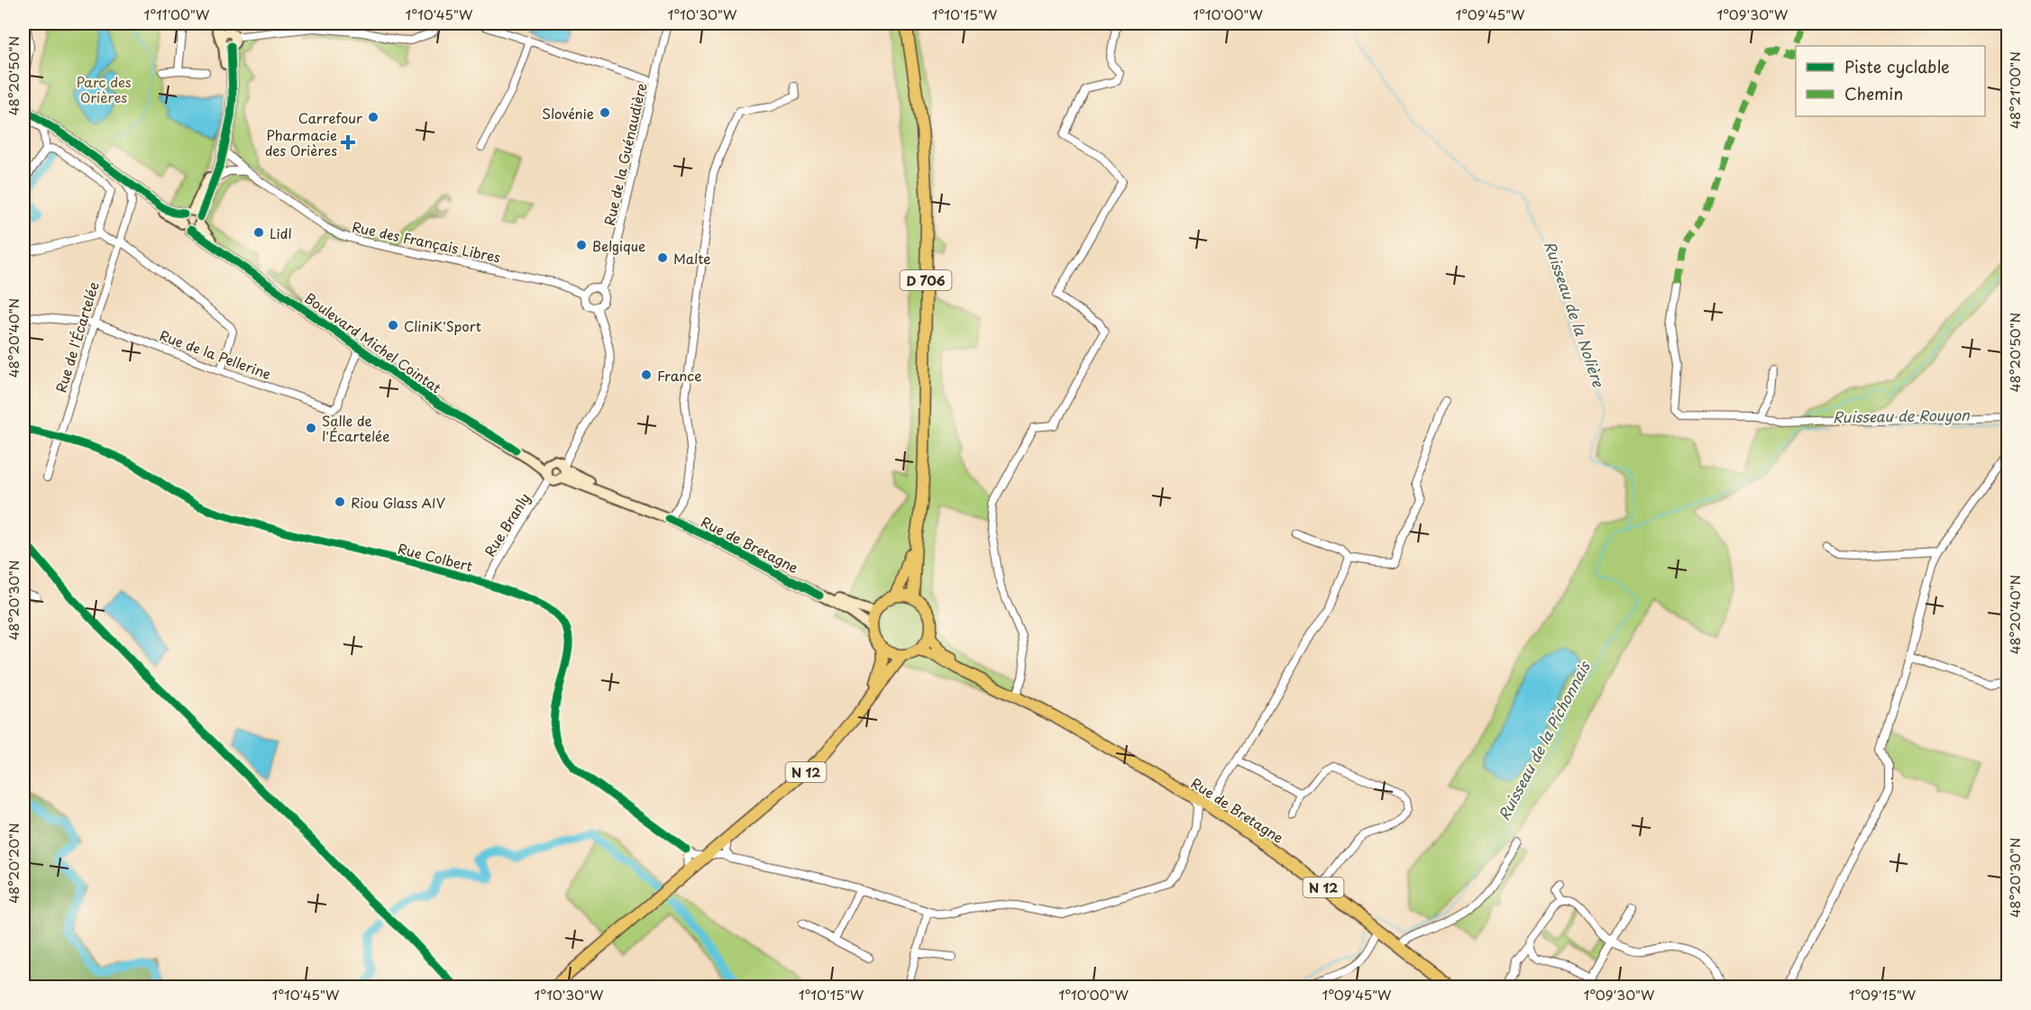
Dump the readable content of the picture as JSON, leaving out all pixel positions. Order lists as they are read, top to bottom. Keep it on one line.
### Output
{"streets":{"main road":["D 706","Boulevard Michel Cointat","Rue de Bretagne","N 12"],"street":["Rue de la Guénaudière","Rue des Français Libres","Rue de l'Écartelée","Rue de la Pellerine","Rue Branly","Rue Colbert"]},"crossings":[["Rue de la Guénaudière","Rue des Français Libres"],["D 706","Rue de Bretagne"],["D 706","N 12"],["Rue de l'Écartelée","Rue de la Pellerine"],["Rue de l'Écartelée","Rue Colbert"],["Boulevard Michel Cointat","Rue de la Pellerine"],["Boulevard Michel Cointat","Rue Branly"],["Boulevard Michel Cointat","Rue de Bretagne"],["Rue Branly","Rue Colbert"],["Rue de Bretagne","Rue Colbert"],["Rue de Bretagne","N 12"],["Rue Colbert","N 12"]],"water":["Ruisseau de la Nolière","Ruisseau de Rouyon","Ruisseau de la Pichonnais"],"parks":["Parc des Orières"],"places":{"other":["Slovénie","Carrefour","Lidl","Belgique","Malte","CliniK'Sport","France","Salle de l'Écartelée","Riou Glass AIV"],"health":["Pharmacie des Orières"]},"legend":["Piste cyclable","Chemin"],"coordinates":["1°11'00\"W","1°10'45\"W","1°10'30\"W","1°10'15\"W","1°10'00\"W","1°09'45\"W","1°09'30\"W","48°20'50\"N","48°21'00\"N","48°20'40\"N","48°20'30\"N","48°20'20\"N","1°09'15\"W"]}
